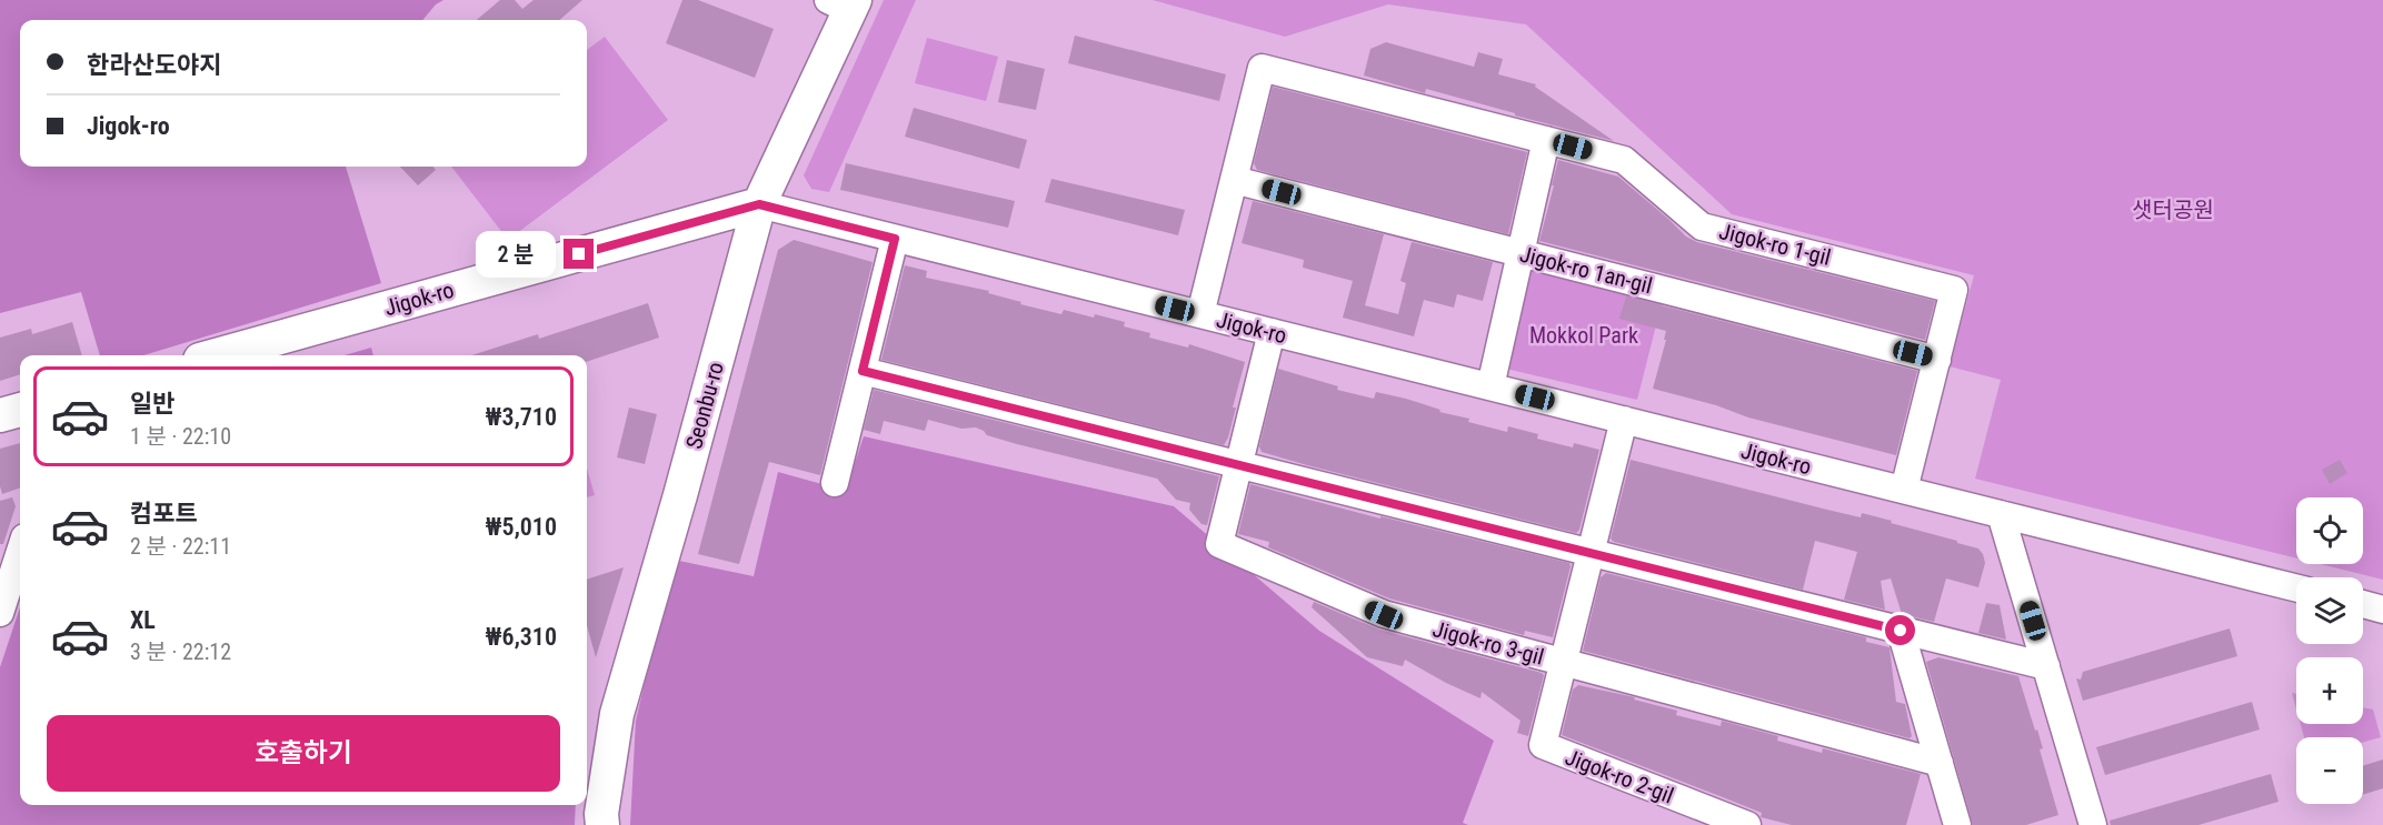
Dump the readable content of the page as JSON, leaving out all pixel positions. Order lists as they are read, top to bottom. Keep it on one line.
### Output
{"streets":{"main road":["Jigok-ro","Seonbu-ro"],"street":["Jigok-ro 1-gil","Jigok-ro 1an-gil","Jigok-ro 3-gil","Jigok-ro 2-gil"]},"crossings":[["Jigok-ro 1-gil","Jigok-ro 1an-gil"],["Jigok-ro 1-gil","Jigok-ro"],["Jigok-ro","Seonbu-ro"],["Jigok-ro","Jigok-ro 3-gil"],["Jigok-ro","Jigok-ro 2-gil"],["Jigok-ro 3-gil","Jigok-ro 2-gil"]],"parks":["샛터공원","Mokkol Park"],"page":{"banner":["한라산도야지","Jigok-ro"],"bubble":"2 분","list":[{"name":"일반","note":"1 분 · 22:10","value":"₩3,710"},{"name":"컴포트","note":"2 분 · 22:11","value":"₩5,010"},{"name":"XL","note":"3 분 · 22:12","value":"₩6,310"}],"map_buttons":["+","−"],"buttons":"호출하기"}}
